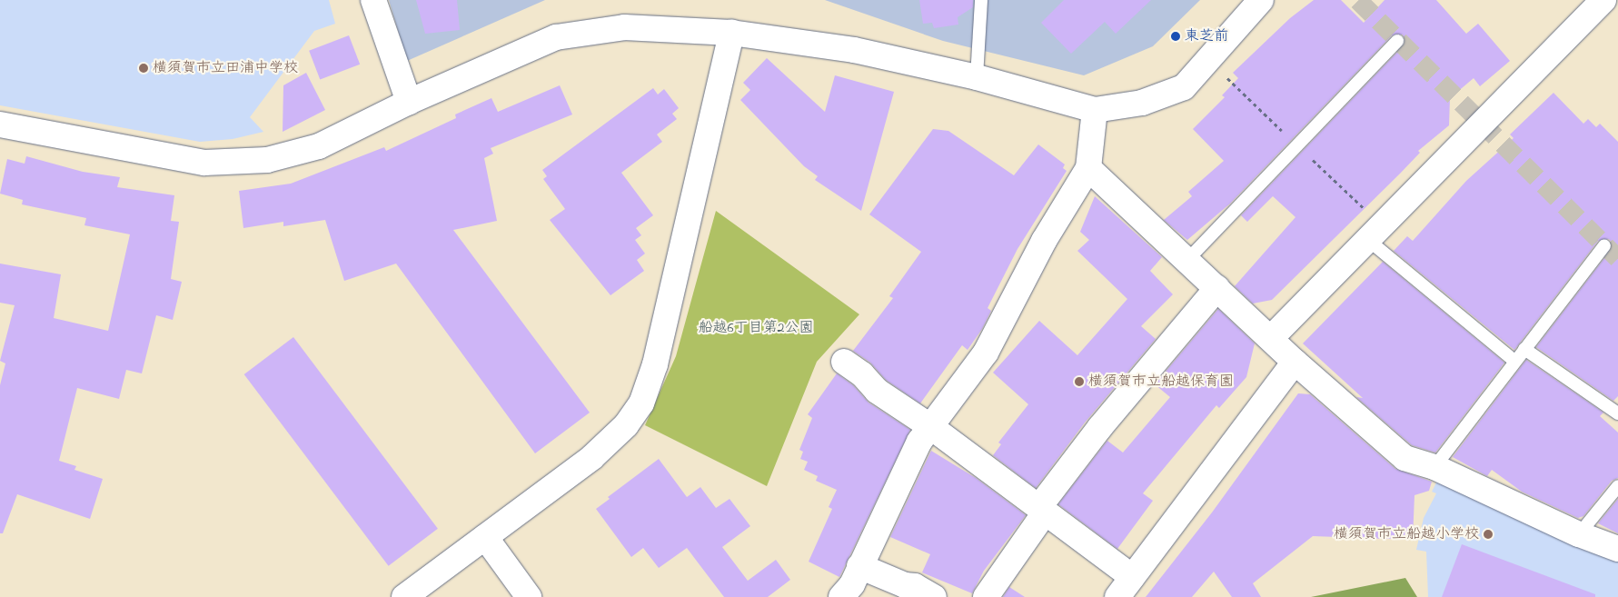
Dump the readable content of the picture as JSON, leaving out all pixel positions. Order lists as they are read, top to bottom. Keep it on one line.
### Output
{"parks":["船越6丁目第2公園"],"places":["東芝前","横須賀市立田浦中学校","横須賀市立船越保育園","横須賀市立船越小学校"]}
